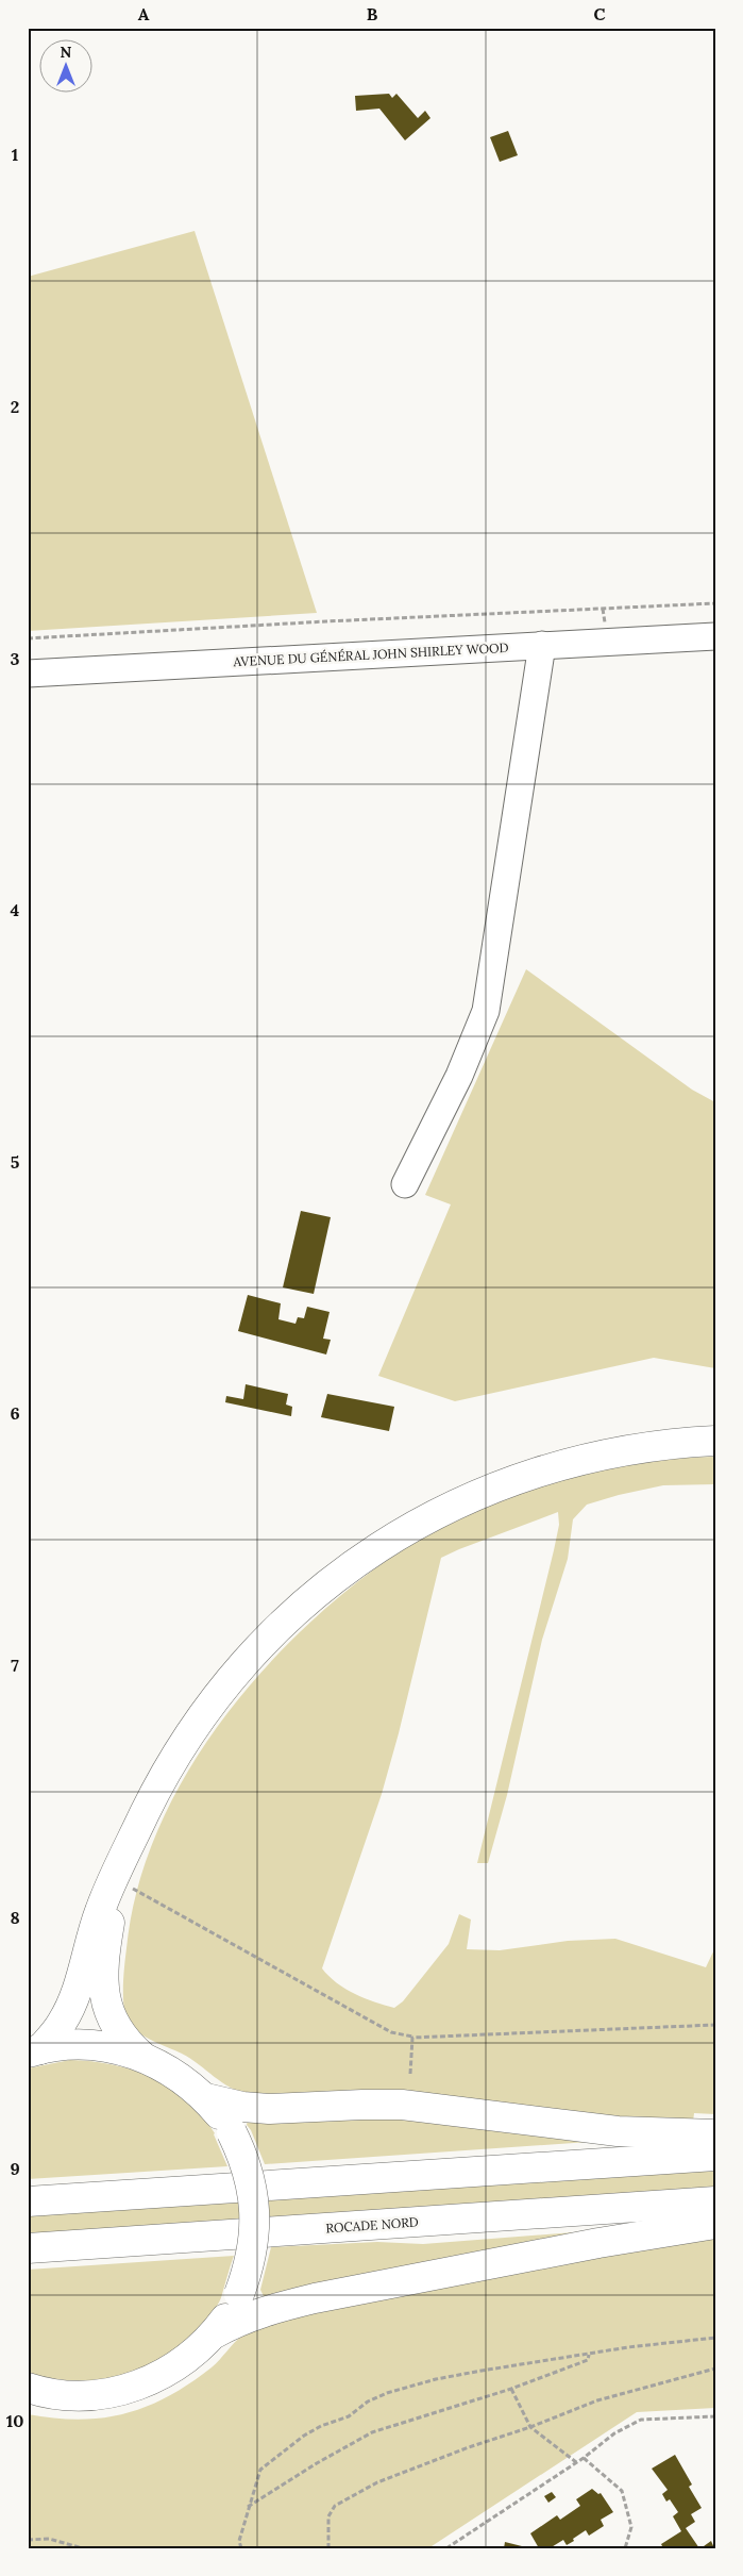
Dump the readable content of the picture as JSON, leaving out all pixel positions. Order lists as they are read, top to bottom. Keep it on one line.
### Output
{"streets":{"highway":["ROCADE NORD"],"street":["AVENUE DU GÉNÉRAL JOHN SHIRLEY WOOD"]},"north":"top","grid":{"columns":["A","B","C"],"rows":["1","2","3","4","5","6","7","8","9","10"]}}
